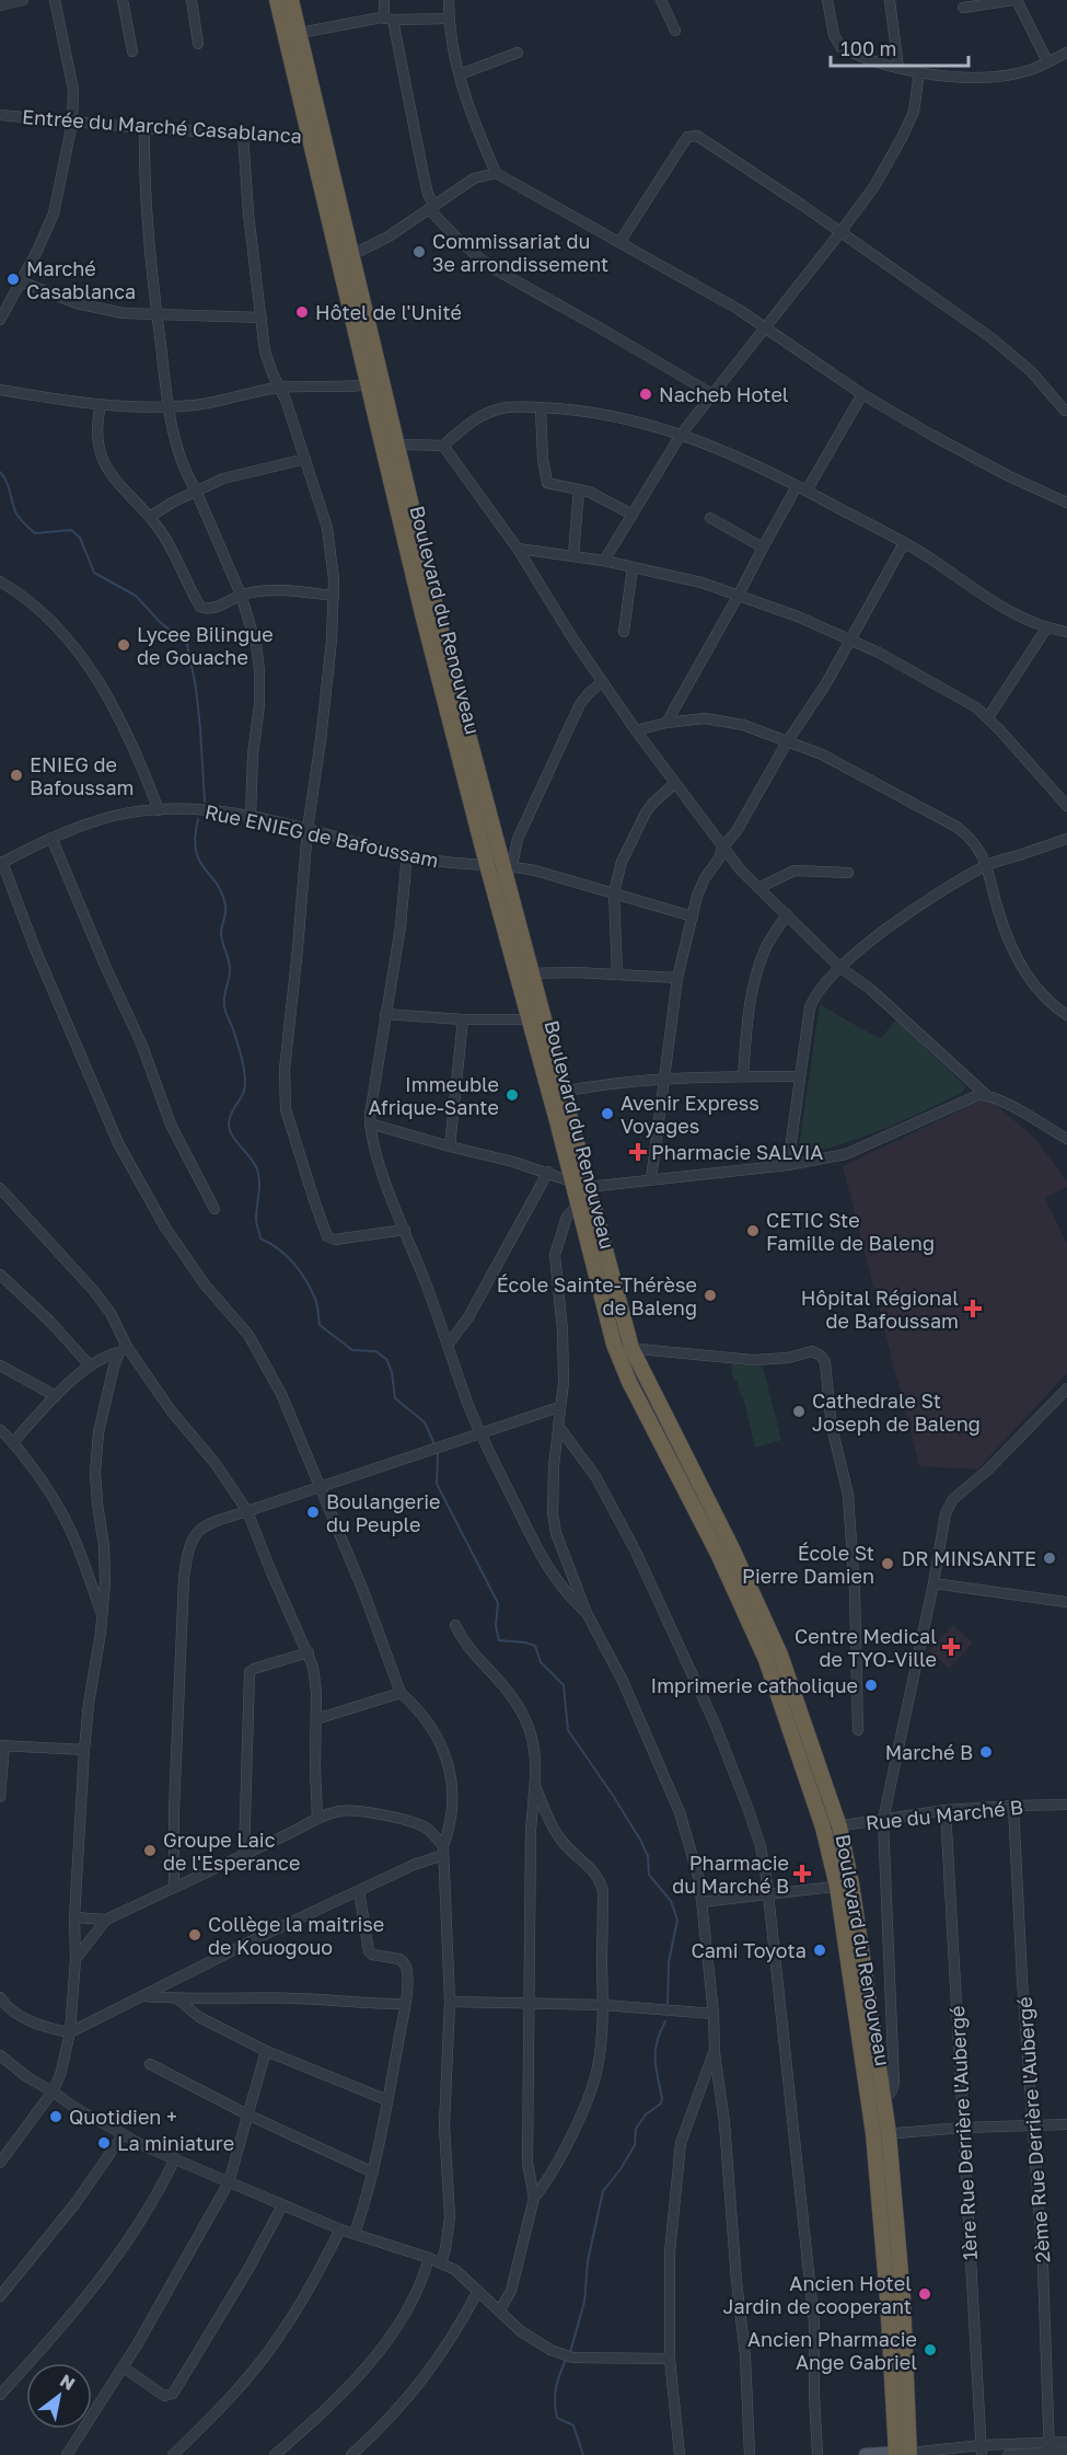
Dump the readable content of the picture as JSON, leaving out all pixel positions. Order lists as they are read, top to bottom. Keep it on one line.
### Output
{"streets":{"highway":["Boulevard du Renouveau"],"street":["Entrée du Marché Casablanca","Rue ENIEG de Bafoussam","Rue du Marché B","2ème Rue Derrière l'Aubergé","1ère Rue Derrière l'Aubergé"]},"crossings":[["Entrée du Marché Casablanca","Boulevard du Renouveau"],["Boulevard du Renouveau","Rue ENIEG de Bafoussam"],["Boulevard du Renouveau","Rue du Marché B"],["Rue du Marché B","2ème Rue Derrière l'Aubergé"],["Rue du Marché B","1ère Rue Derrière l'Aubergé"]],"places":{"other":["Commissariat du 3e arrondissement","Marché Casablanca","Hôtel de l'Unité","Nacheb Hotel","Lycee Bilingue de Gouache","ENIEG de Bafoussam","Immeuble Afrique-Sante","Avenir Express Voyages","CETIC Ste Famille de Baleng","École Sainte-Thérèse de Baleng","Cathedrale St Joseph de Baleng","Boulangerie du Peuple","DR MINSANTE","École St Pierre Damien","Imprimerie catholique","Marché B","Groupe Laic de l'Esperance","Collège la maitrise de Kouogouo","Cami Toyota","Quotidien +","La miniature","Ancien Hotel Jardin de cooperant","Ancien Pharmacie Ange Gabriel"],"health":["Pharmacie SALVIA","Hôpital Régional de Bafoussam","Centre Medical de TYO-Ville","Pharmacie du Marché B"]},"scale_bar":"100 m","north":"top right"}
